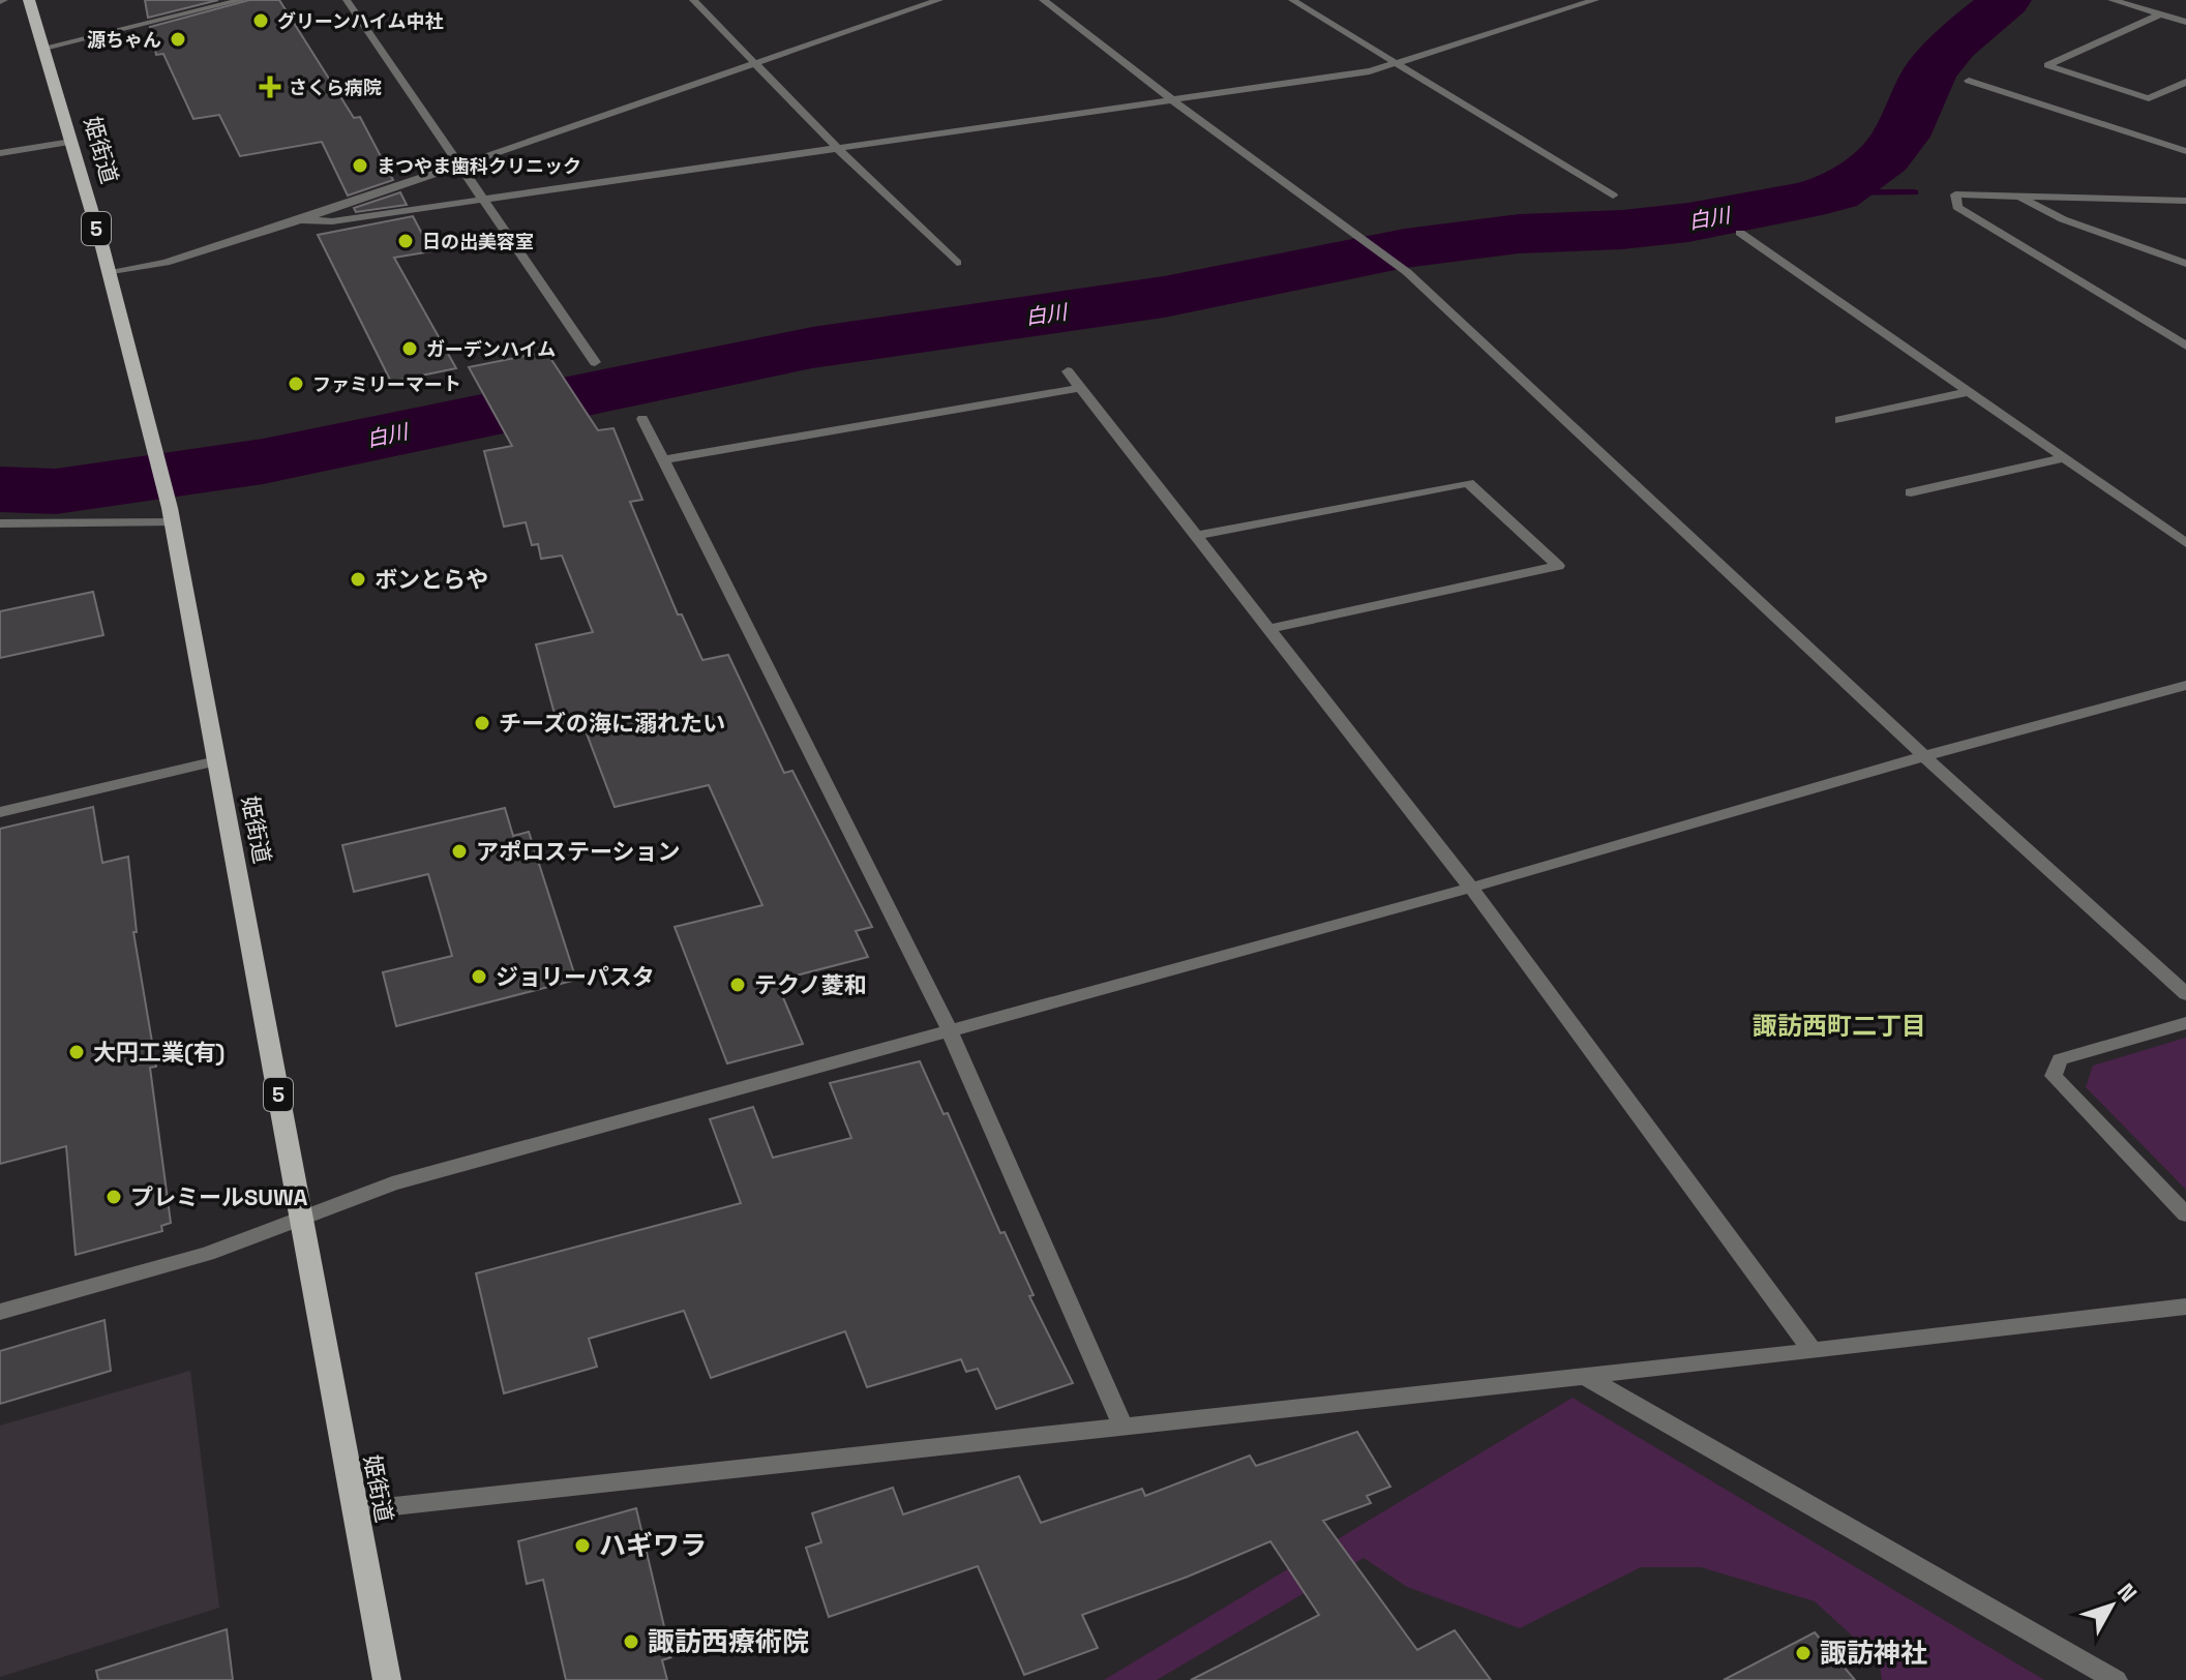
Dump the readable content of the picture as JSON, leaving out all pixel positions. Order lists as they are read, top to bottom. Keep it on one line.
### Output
{"streets":{"main road":["姫街道","5"]},"districts":["諏訪西町二丁目"],"water":["白川"],"places":{"other":["グリーンハイム中社","源ちゃん","まつやま歯科クリニック","日の出美容室","ガーデンハイム","ファミリーマート","ボンとらや","チーズの海に溺れたい","アポロステーション","ジョリーパスタ","テクノ菱和","大円工業(有)","プレミールSUWA","ハギワラ","諏訪西療術院","諏訪神社"],"health":["さくら病院"]},"north":"top right"}
